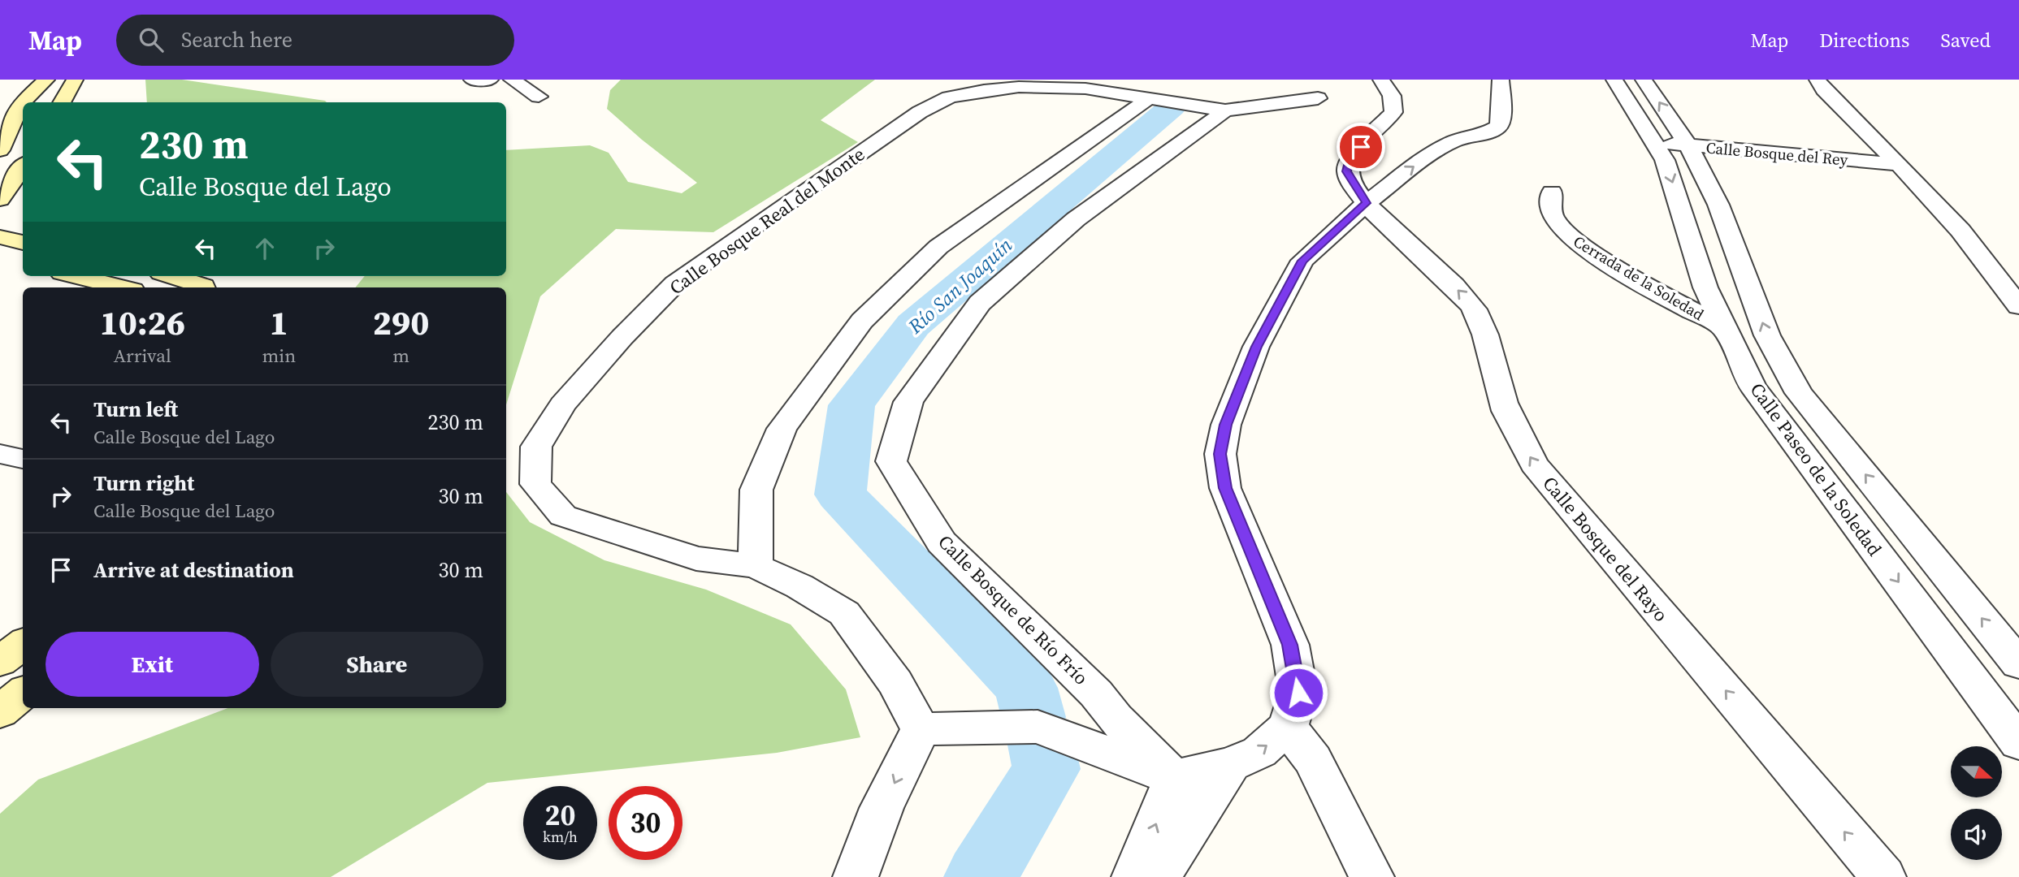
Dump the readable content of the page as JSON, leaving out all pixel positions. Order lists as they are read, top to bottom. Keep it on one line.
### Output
{"streets":{"street":["Calle Bosque del Rey","Calle Bosque Real del Monte","Cerrada de la Soledad","Calle Paseo de la Soledad","Calle Bosque del Rayo","Calle Bosque de Río Frío"]},"crossings":[["Calle Bosque del Rey","Calle Paseo de la Soledad"],["Calle Bosque Real del Monte","Calle Bosque de Río Frío"],["Cerrada de la Soledad","Calle Paseo de la Soledad"]],"one_way":["Calle Bosque del Rayo"],"water":["Río San Joaquín"],"north":"right","page":{"header":"Map","search":"Search here","nav":["Map","Directions","Saved"],"turn":["230 m","Calle Bosque del Lago"],"eta":["10:26","Arrival","1","min","290","m"],"list":[{"name":"Turn left","note":"Calle Bosque del Lago","value":"230 m"},{"name":"Turn right","note":"Calle Bosque del Lago","value":"30 m"},{"name":"Arrive at destination","value":"30 m"}],"buttons":["Exit","Share"],"speed":"20 km/h","limit":"30"}}
